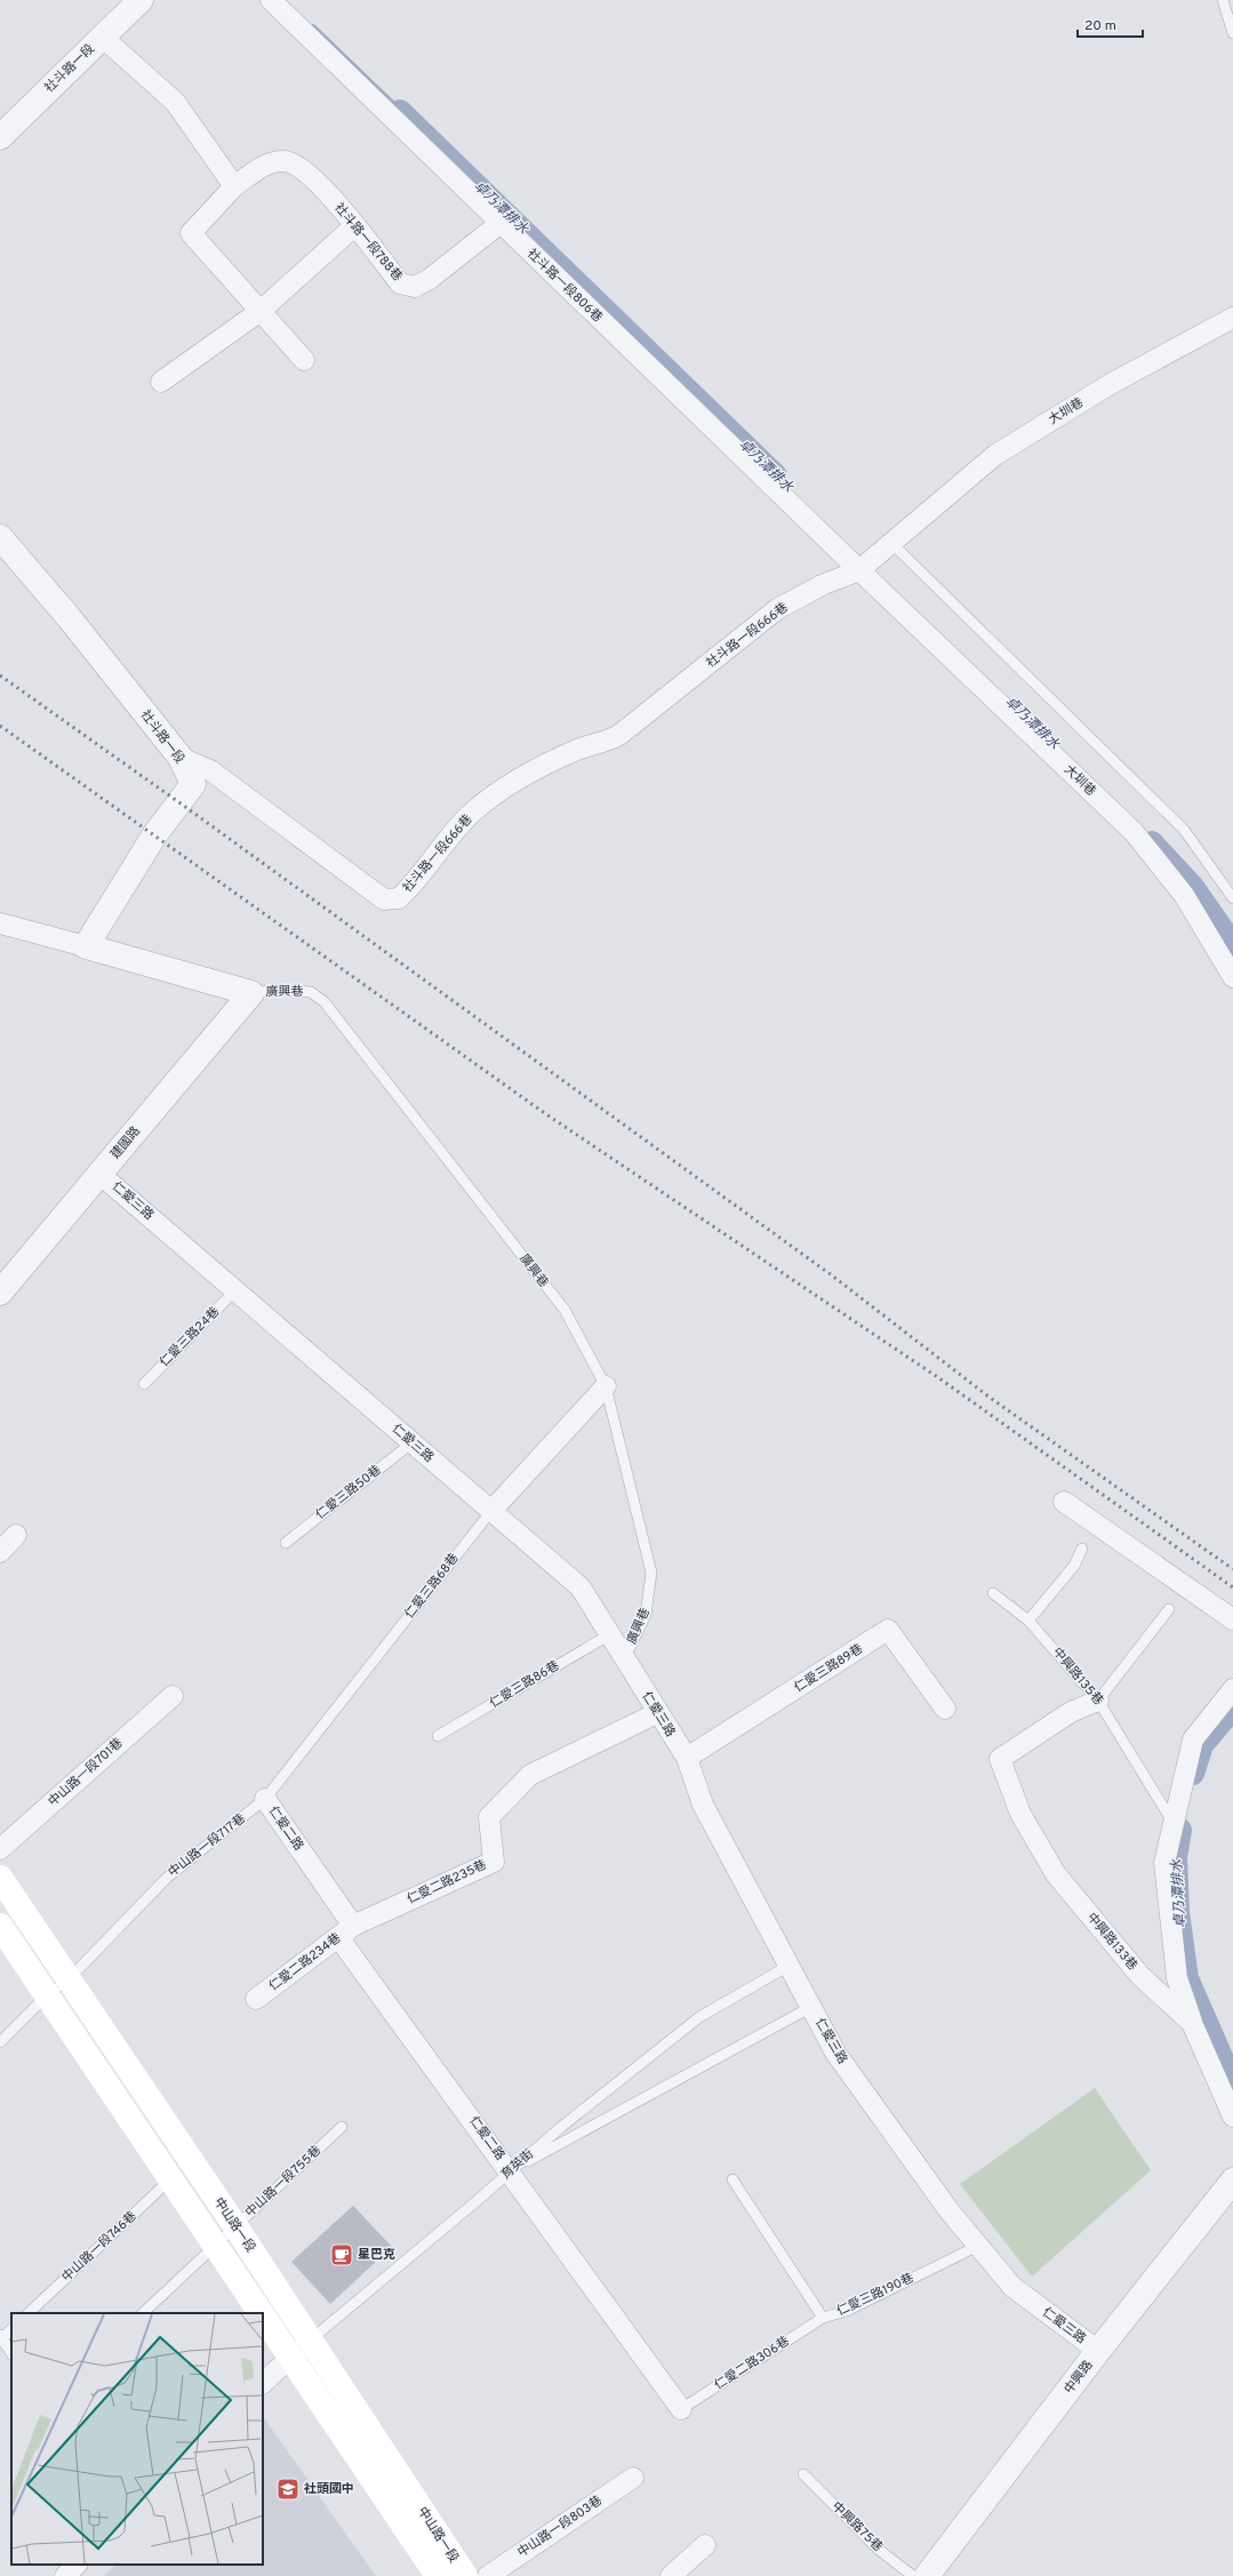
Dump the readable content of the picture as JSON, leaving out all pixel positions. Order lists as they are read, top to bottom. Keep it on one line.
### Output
{"streets":{"main road":["中山路一段"],"street":["社斗路一段","社斗路一段788巷","社斗路一段806巷","大圳巷","社斗路一段666巷","建國路","仁愛三路","仁愛三路89巷","中山路一段701巷","仁愛二路","仁愛二路235巷","中興路133巷","仁愛二路234巷","育英街","中興路","中山路一段803巷"],"lane":["廣興巷","仁愛三路24巷","仁愛三路50巷","仁愛三路68巷","中興路135巷","仁愛三路86巷","中山路一段717巷","中山路一段755巷","中山路一段746巷","仁愛三路190巷","仁愛二路306巷","中興路75巷"]},"crossings":[["社斗路一段","社斗路一段666巷"],["社斗路一段788巷","社斗路一段806巷"],["社斗路一段806巷","大圳巷"],["社斗路一段806巷","社斗路一段666巷"],["大圳巷","社斗路一段666巷"],["廣興巷","建國路"],["廣興巷","仁愛三路"],["建國路","仁愛三路"],["仁愛三路","仁愛三路24巷"],["仁愛三路","仁愛三路50巷"],["仁愛三路","仁愛三路68巷"],["仁愛三路","仁愛三路89巷"],["仁愛三路","仁愛三路86巷"],["仁愛三路","仁愛二路235巷"],["仁愛三路","育英街"],["仁愛三路","仁愛三路190巷"],["仁愛三路","中興路"],["仁愛三路68巷","中山路一段717巷"],["中興路135巷","中興路133巷"],["仁愛二路","中山路一段717巷"],["仁愛二路","仁愛二路235巷"],["仁愛二路","仁愛二路234巷"],["仁愛二路","育英街"],["仁愛二路","仁愛二路306巷"],["中山路一段717巷","中山路一段"],["仁愛二路235巷","仁愛二路234巷"],["育英街","中山路一段"],["中山路一段755巷","中山路一段"],["中山路一段","中山路一段746巷"],["仁愛三路190巷","仁愛二路306巷"]],"water":["卓乃潭排水"],"places":{"cafe":["星巴克"],"school or university":["社頭國中"]},"scale_bar":"20 m"}
